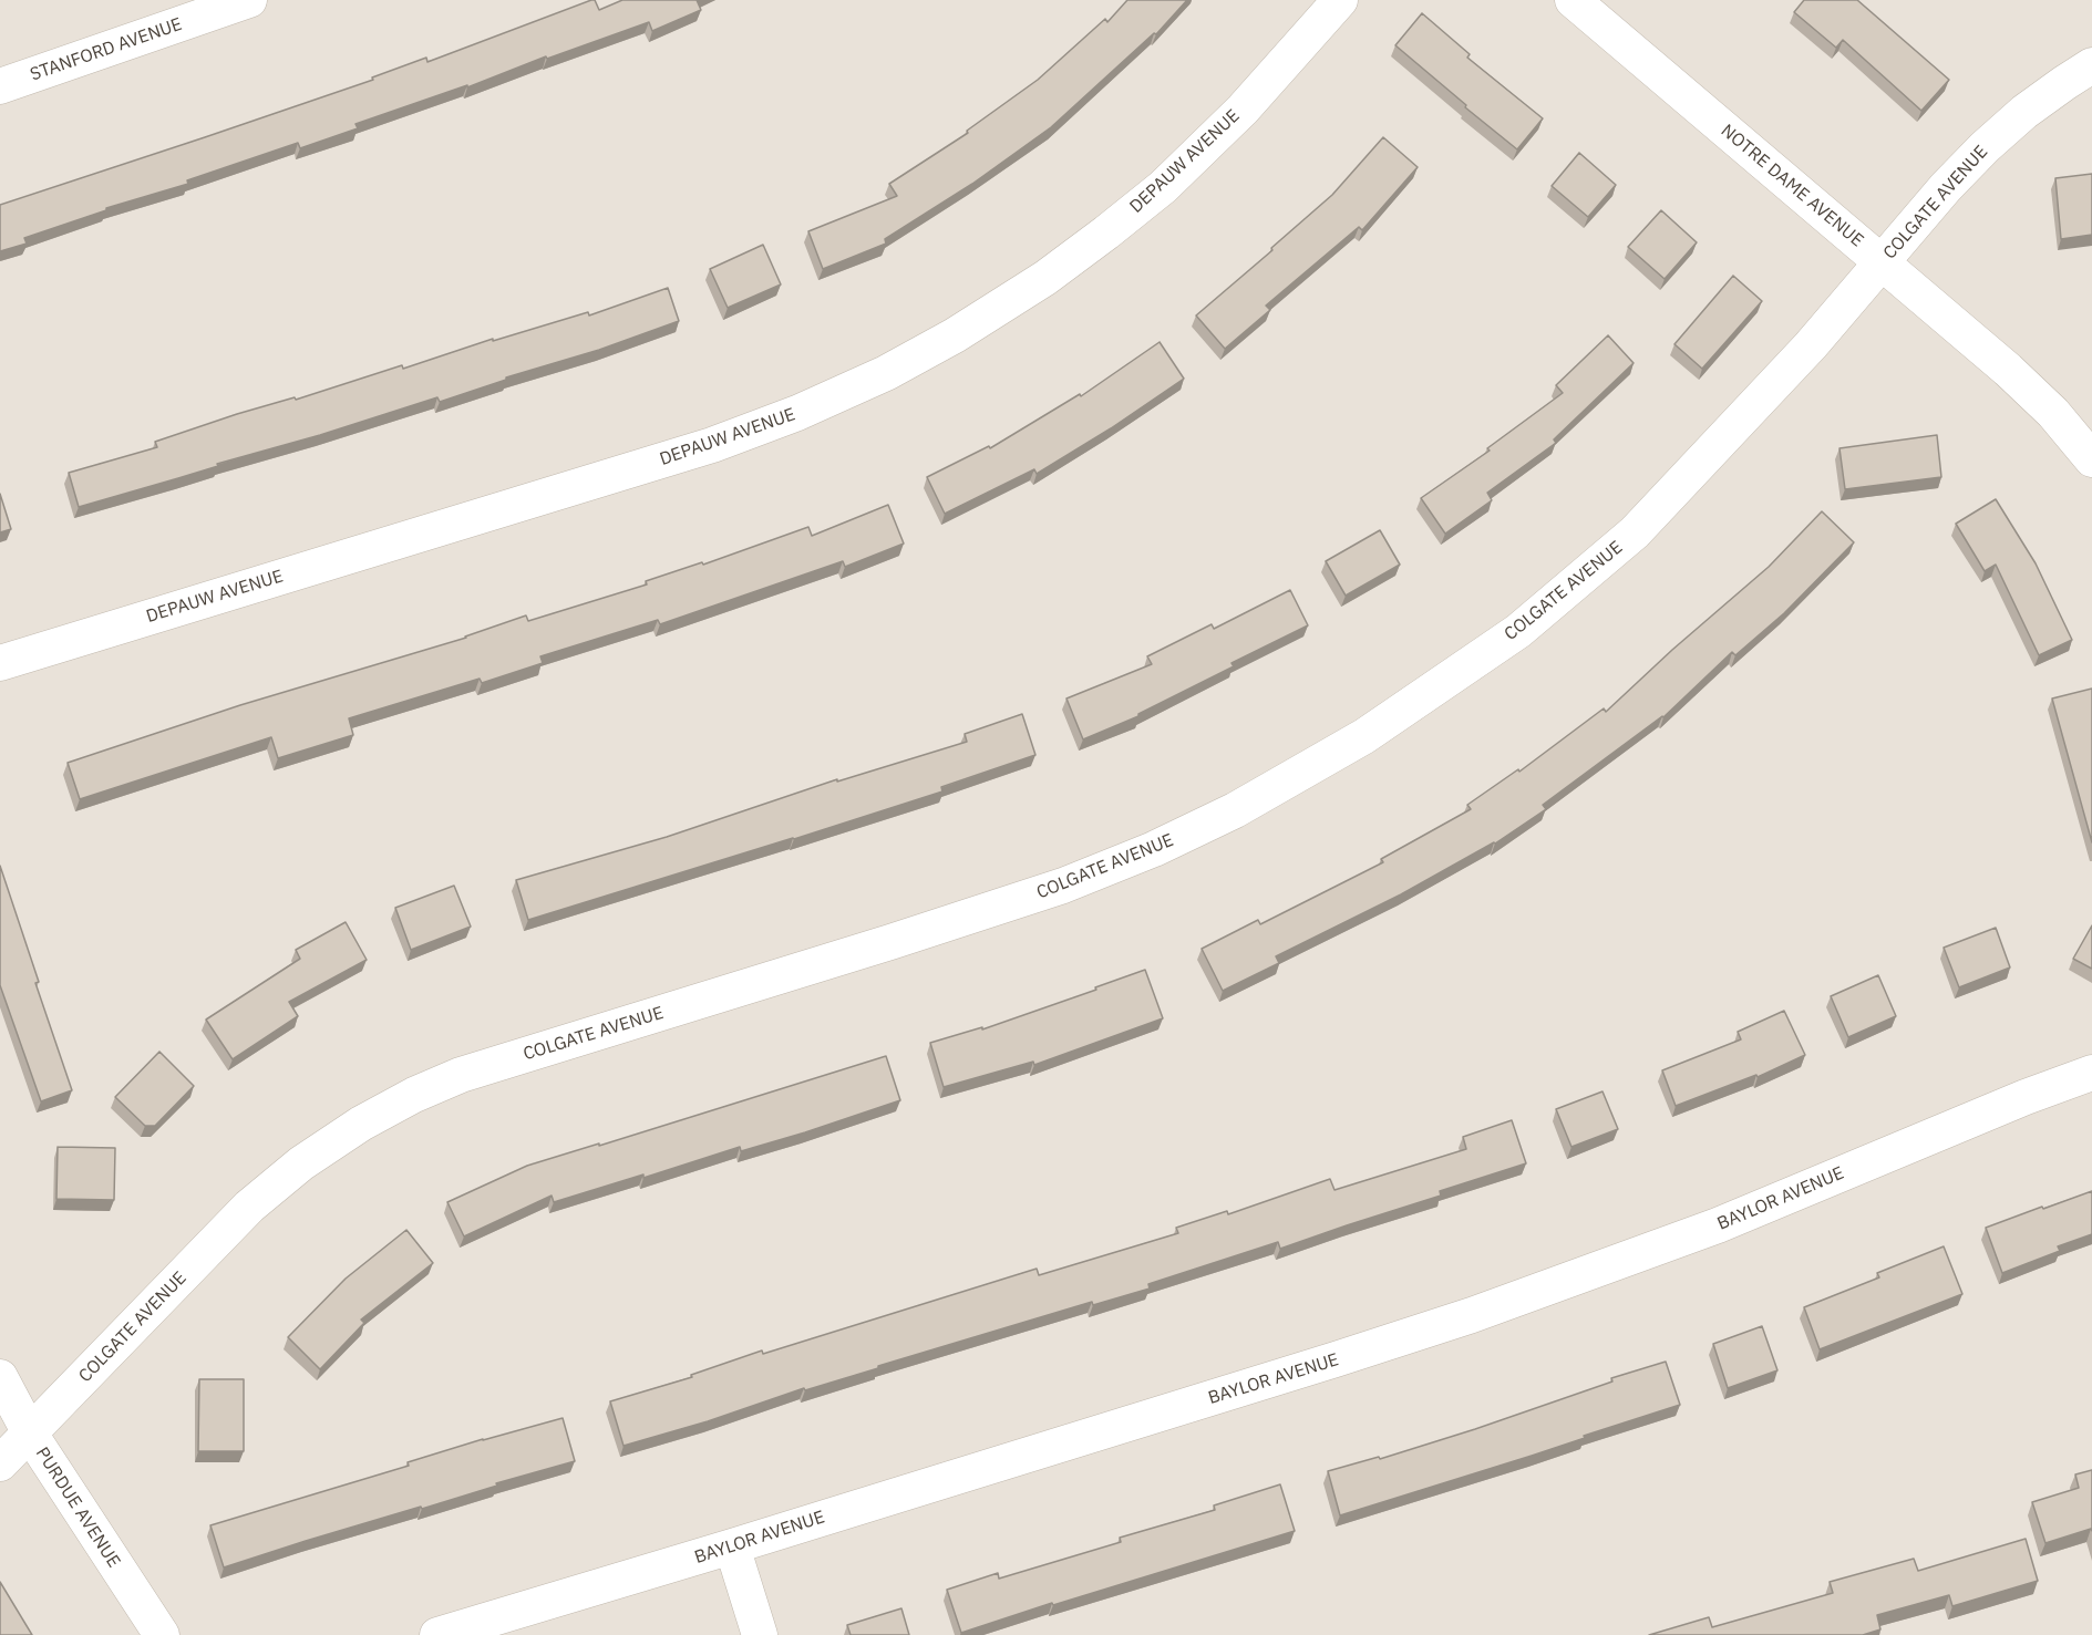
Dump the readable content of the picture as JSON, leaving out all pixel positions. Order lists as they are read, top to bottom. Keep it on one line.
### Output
{"streets":{"street":["STANFORD AVENUE","DEPAUW AVENUE","NOTRE DAME AVENUE","COLGATE AVENUE","BAYLOR AVENUE","PURDUE AVENUE"]},"crossings":[["NOTRE DAME AVENUE","COLGATE AVENUE"],["COLGATE AVENUE","PURDUE AVENUE"]]}
